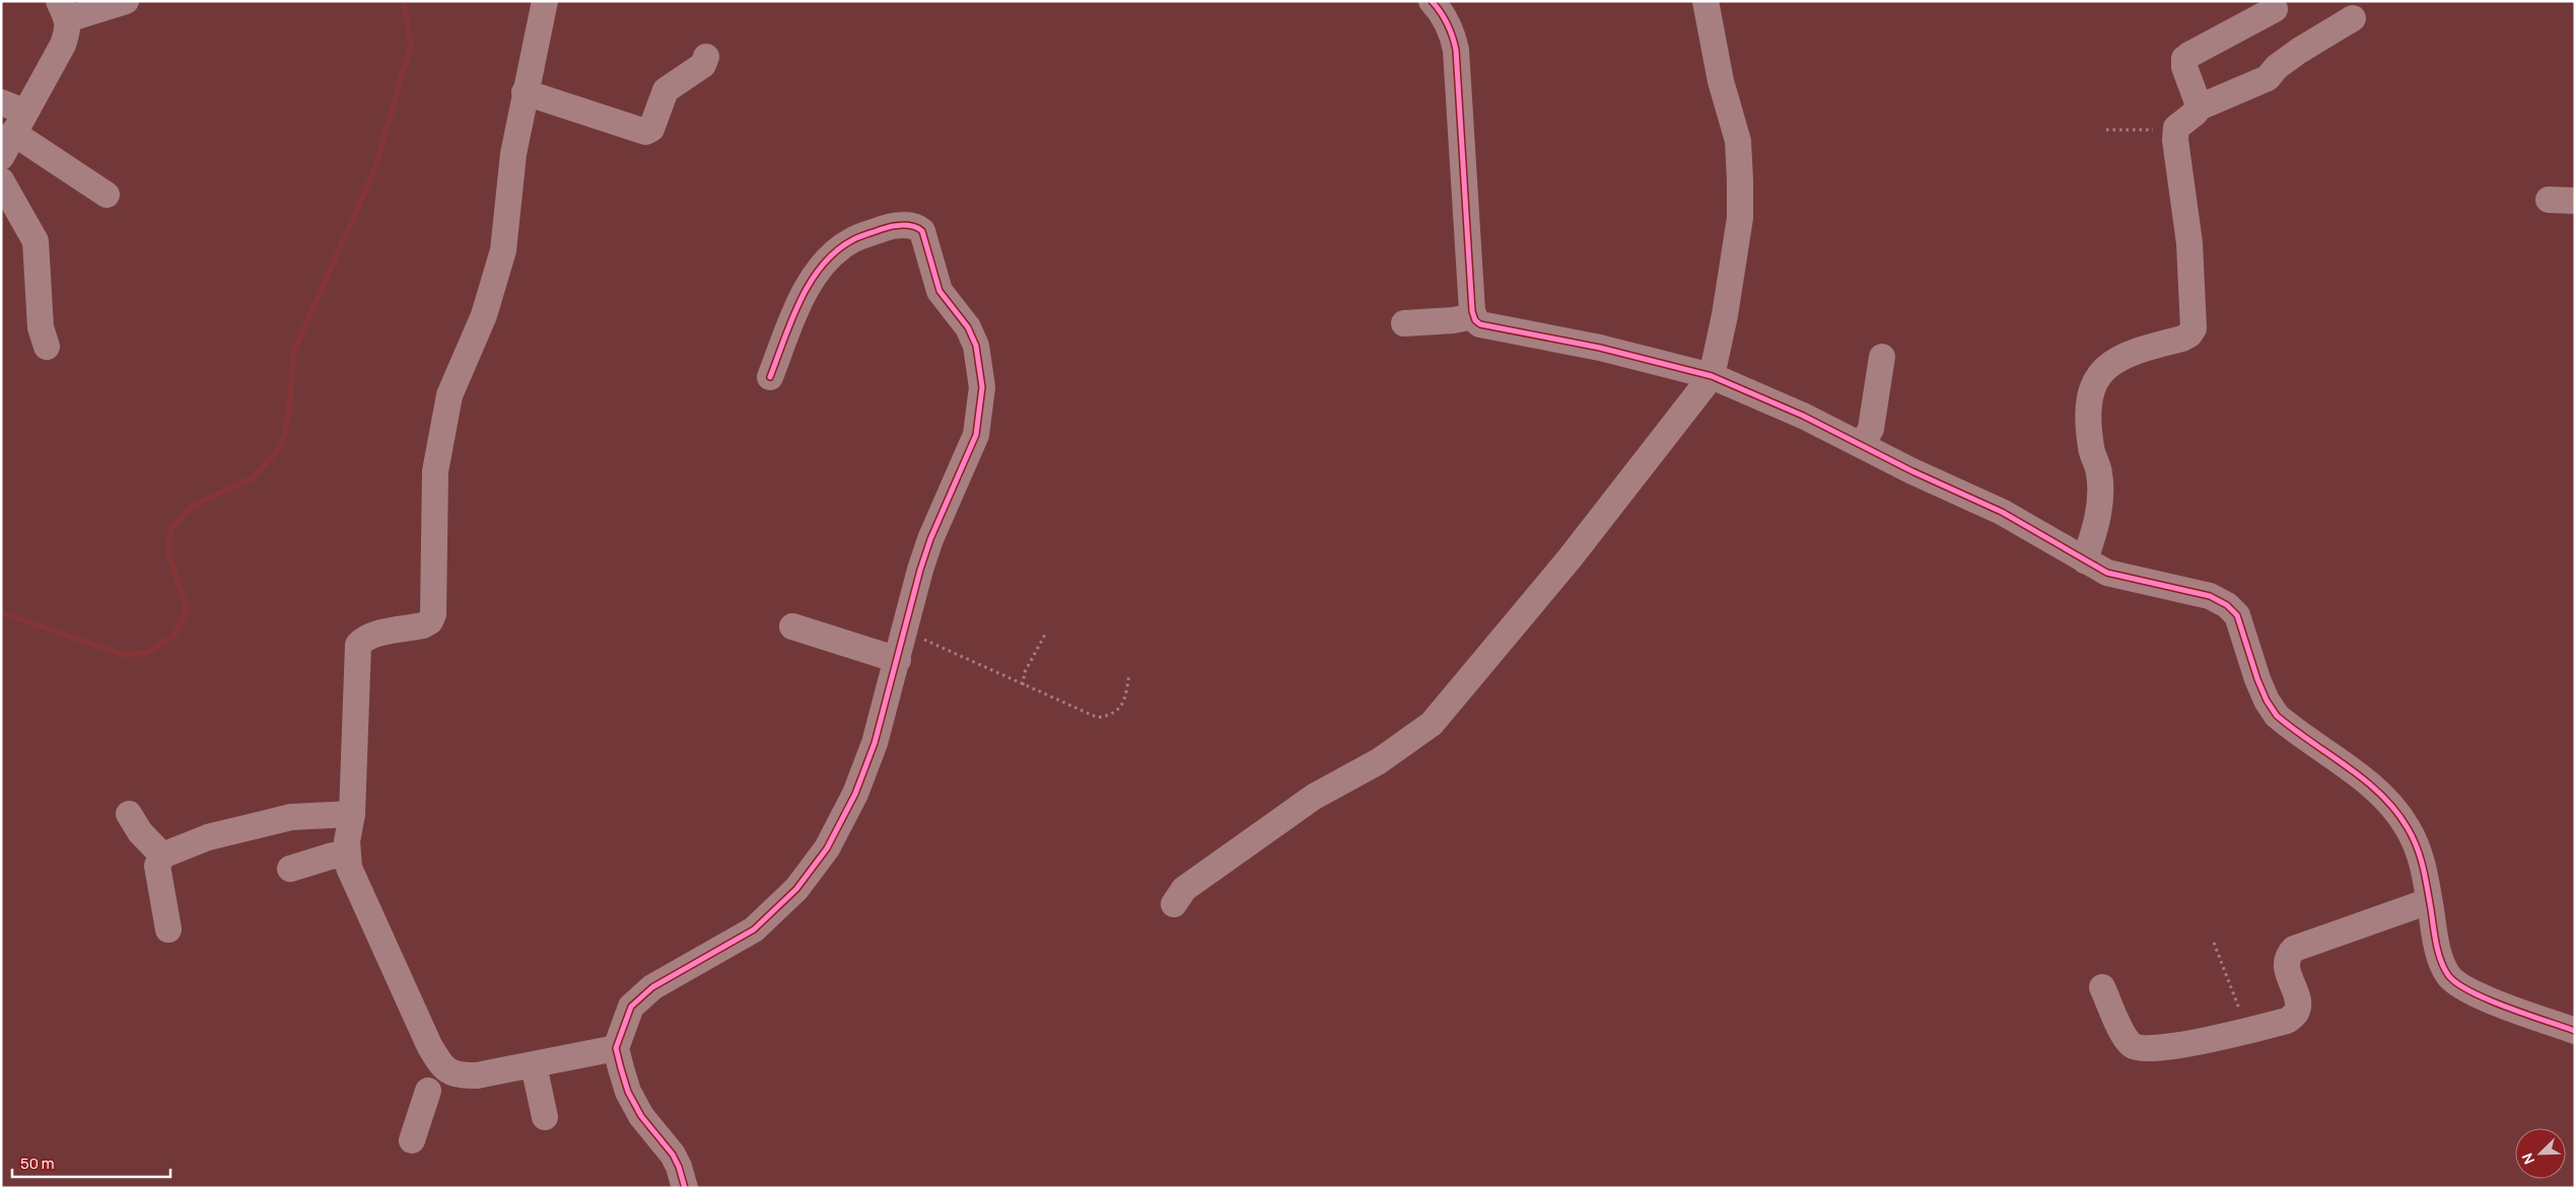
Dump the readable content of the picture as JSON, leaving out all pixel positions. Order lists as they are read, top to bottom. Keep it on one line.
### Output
{"scale_bar":"50 m","north":"bottom left"}
